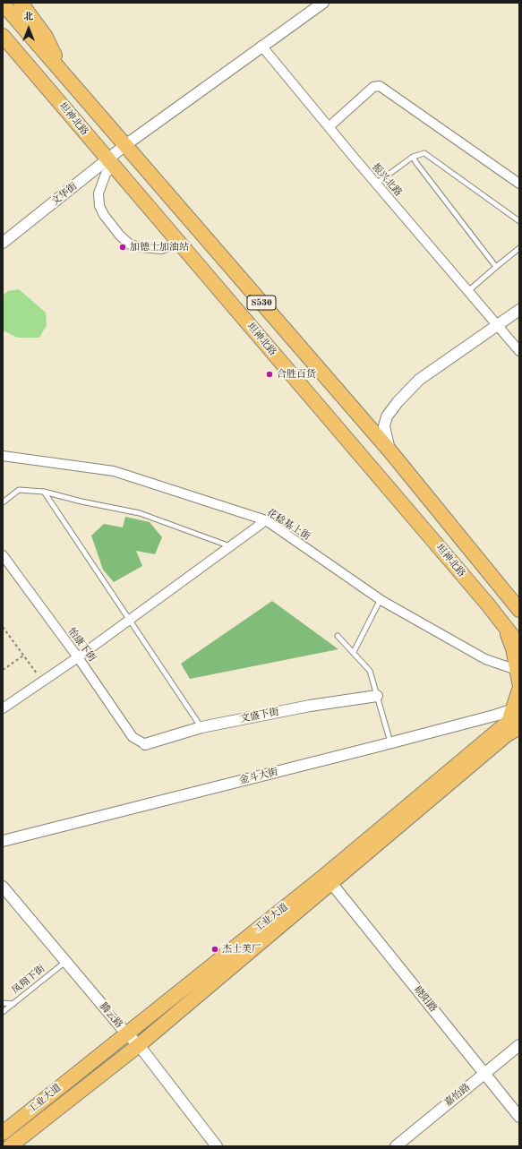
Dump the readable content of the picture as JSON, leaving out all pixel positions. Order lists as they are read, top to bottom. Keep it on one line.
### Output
{"streets":{"main road":["坦神北路","S530","工业大道"],"street":["振兴北路","文华街","花稔基上街","怡康下街","文盛下街","金斗大街","晓阳路","腾云路","嘉怡路"],"lane":["凤翔下街"]},"crossings":[["坦神北路","文华街"],["振兴北路","文华街"],["文华街","S530"],["怡康下街","文盛下街"],["金斗大街","工业大道"],["工业大道","晓阳路"],["工业大道","腾云路"],["凤翔下街","腾云路"],["晓阳路","嘉怡路"]],"places":["加德士加油站","合胜百货","杰士美厂"],"north":"top"}
